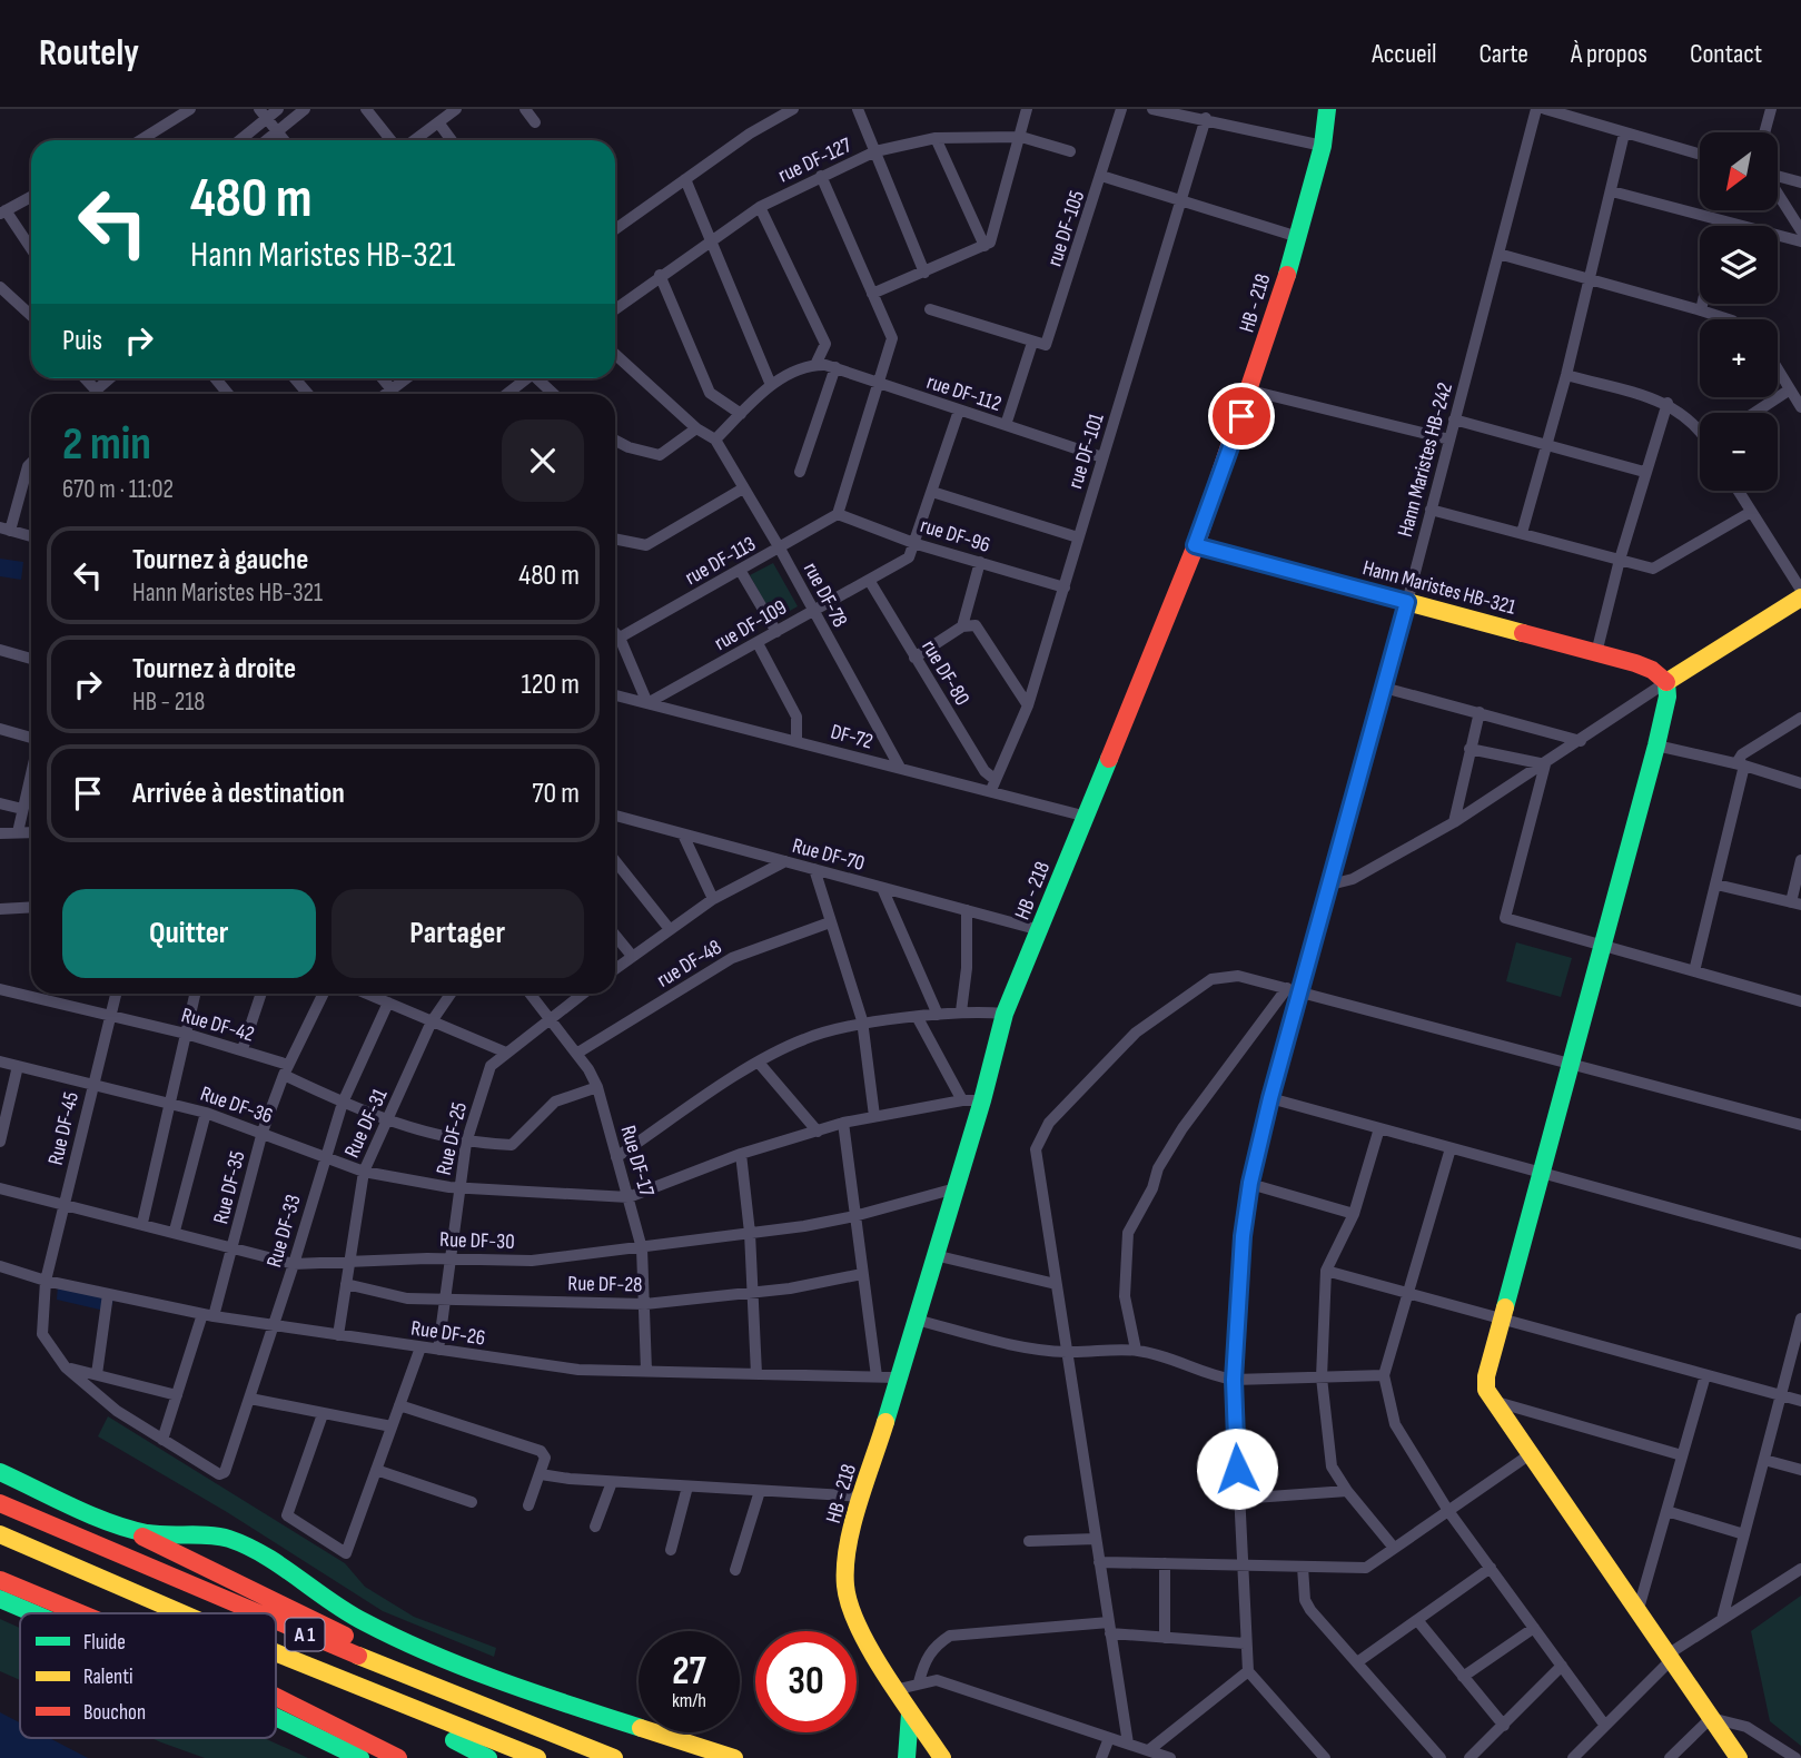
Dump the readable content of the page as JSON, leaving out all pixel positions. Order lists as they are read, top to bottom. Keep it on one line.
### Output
{"streets":{"main road":["HB - 218","Hann Maristes HB-321","A 1"],"street":["rue DF-127","rue DF-105","rue DF-112","rue DF-101","Hann Maristes HB-242","rue DF-96","rue DF-113","rue DF-78","rue DF-109","rue DF-80","DF-72","Rue DF-70","rue DF-48","Rue DF-42","Rue DF-36","Rue DF-31","Rue DF-45","Rue DF-25","Rue DF-17","Rue DF-35","Rue DF-33","Rue DF-30","Rue DF-28","Rue DF-26"]},"crossings":[["HB - 218","Hann Maristes HB-321"],["HB - 218","DF-72"],["HB - 218","Rue DF-70"],["HB - 218","Rue DF-30"],["HB - 218","Rue DF-26"],["rue DF-112","rue DF-101"],["rue DF-101","rue DF-96"],["rue DF-101","rue DF-80"],["rue DF-101","DF-72"],["Hann Maristes HB-242","Hann Maristes HB-321"],["rue DF-96","rue DF-113"],["rue DF-96","rue DF-109"],["rue DF-113","rue DF-78"],["rue DF-78","rue DF-109"],["rue DF-78","DF-72"],["rue DF-109","rue DF-80"],["rue DF-109","DF-72"],["rue DF-80","DF-72"],["rue DF-48","Rue DF-17"],["Rue DF-42","Rue DF-31"],["Rue DF-42","Rue DF-45"],["Rue DF-42","Rue DF-25"],["Rue DF-42","Rue DF-17"],["Rue DF-42","Rue DF-35"],["Rue DF-42","Rue DF-33"],["Rue DF-36","Rue DF-31"],["Rue DF-36","Rue DF-45"],["Rue DF-36","Rue DF-25"],["Rue DF-36","Rue DF-17"],["Rue DF-36","Rue DF-35"],["Rue DF-36","Rue DF-33"],["Rue DF-31","Rue DF-30"],["Rue DF-31","Rue DF-28"],["Rue DF-31","Rue DF-26"],["Rue DF-45","Rue DF-35"],["Rue DF-45","Rue DF-33"],["Rue DF-45","Rue DF-30"],["Rue DF-45","Rue DF-26"],["Rue DF-25","Rue DF-17"],["Rue DF-25","Rue DF-30"],["Rue DF-25","Rue DF-28"],["Rue DF-25","Rue DF-26"],["Rue DF-17","Rue DF-30"],["Rue DF-17","Rue DF-28"],["Rue DF-17","Rue DF-26"],["Rue DF-35","Rue DF-30"],["Rue DF-35","Rue DF-26"],["Rue DF-33","Rue DF-30"],["Rue DF-33","Rue DF-26"]],"legend":["Fluide","Ralenti","Bouchon"],"north":"bottom left","page":{"header":"Routely","nav":["Accueil","Carte","À propos","Contact"],"map_buttons":["+","−"],"turn":["480 m","Hann Maristes HB-321"],"then":"Puis","heading":["2 min","670 m · 11:02"],"list":[{"name":"Tournez à gauche","note":"Hann Maristes HB-321","value":"480 m"},{"name":"Tournez à droite","note":"HB - 218","value":"120 m"},{"name":"Arrivée à destination","value":"70 m"}],"buttons":["Quitter","Partager"],"speed":"27 km/h","limit":"30"}}
